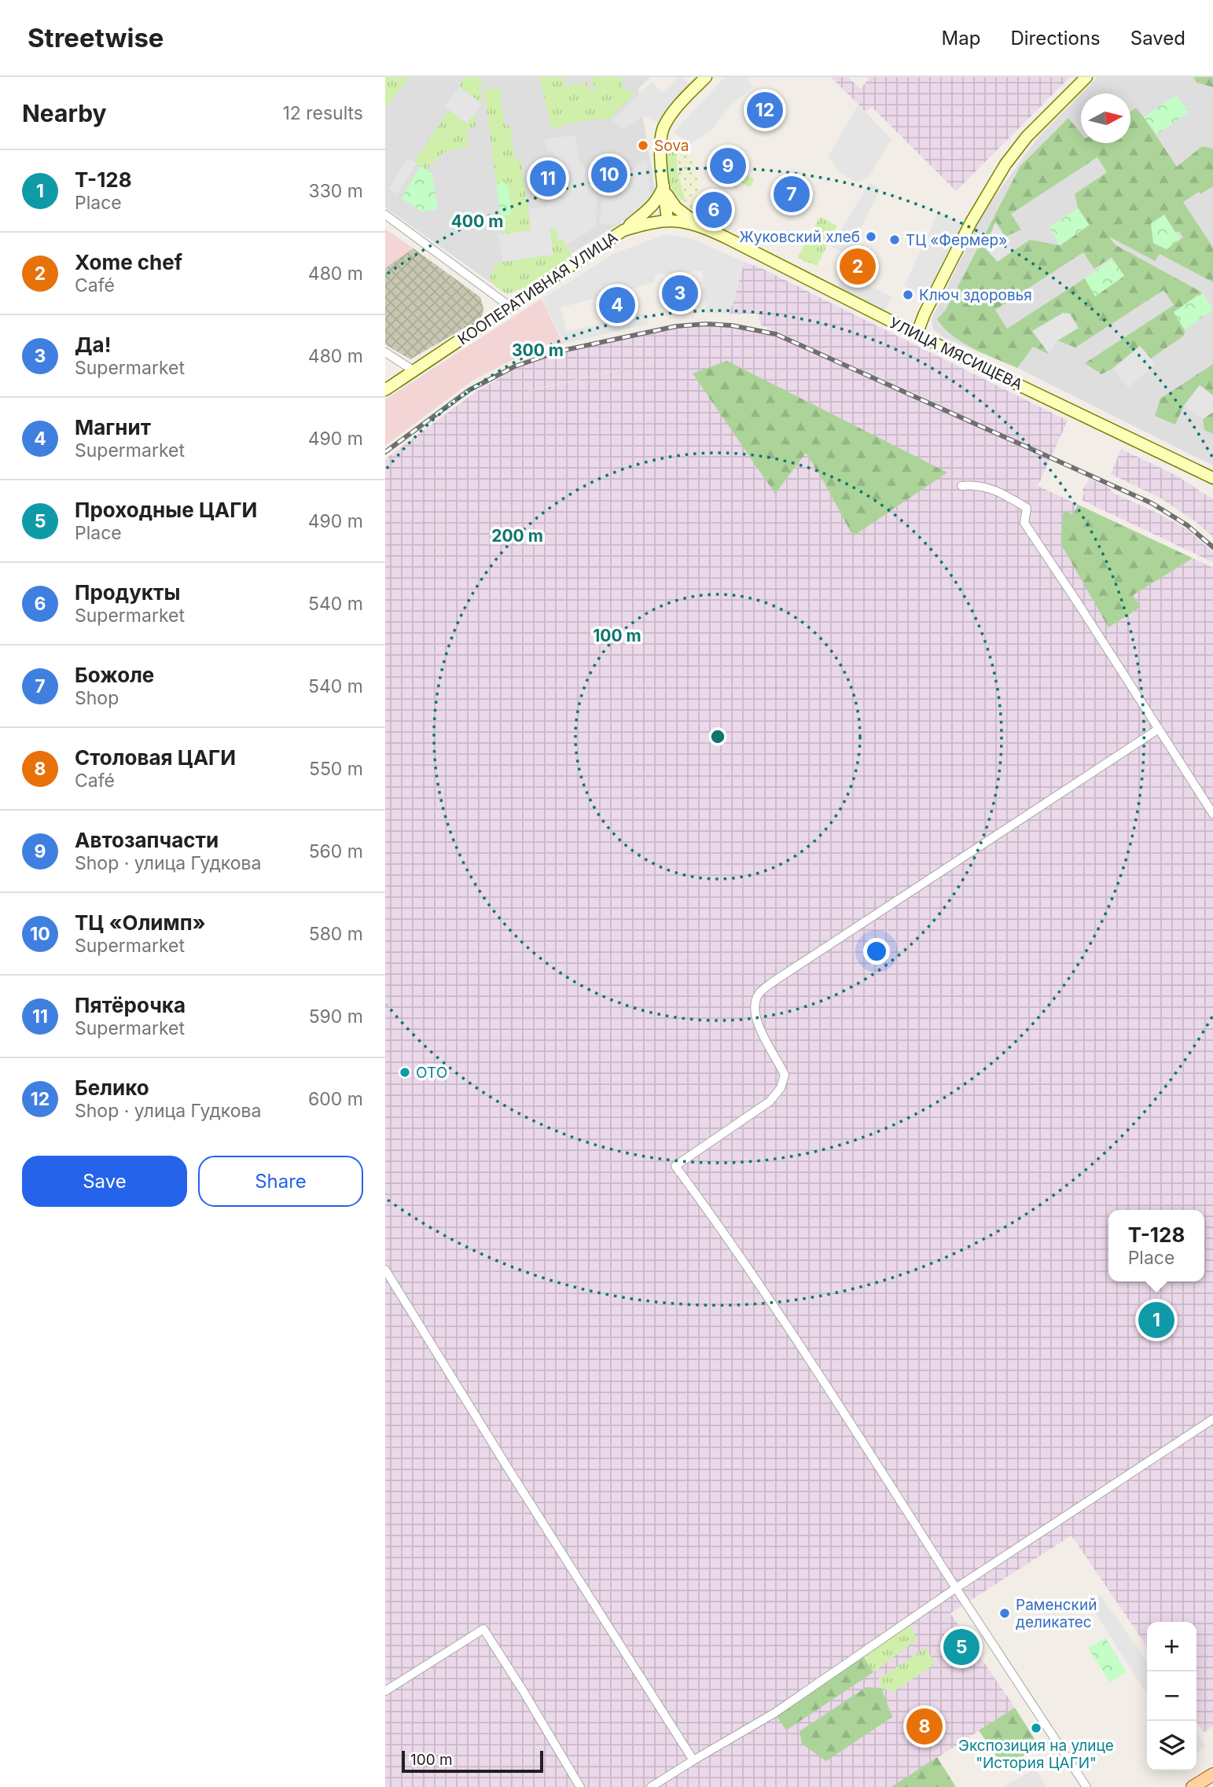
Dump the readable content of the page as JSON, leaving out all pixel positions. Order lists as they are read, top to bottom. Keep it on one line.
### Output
{"streets":{"main road":["КООПЕРАТИВНАЯ УЛИЦА","УЛИЦА МЯСИЩЕВА"]},"crossings":[["КООПЕРАТИВНАЯ УЛИЦА","УЛИЦА МЯСИЩЕВА"]],"places":["Sova","Жуковский хлеб","ТЦ «Фермер»","Ключ здоровья","ОТО","Раменский деликатес","Экспозиция на улице \"История ЦАГИ\""],"scale_bar":"100 m","north":"right","page":{"header":"Streetwise","nav":["Map","Directions","Saved"],"heading":["Nearby","12 results"],"pins":["12","9","10","11","7","6","2","3","4","1","5","8"],"list":[{"mark":"1","name":"Т-128","note":"Place","value":"330 m"},{"mark":"2","name":"Xome chef","note":"Café","value":"480 m"},{"mark":"3","name":"Да!","note":"Supermarket","value":"480 m"},{"mark":"4","name":"Магнит","note":"Supermarket","value":"490 m"},{"mark":"5","name":"Проходные ЦАГИ","note":"Place","value":"490 m"},{"mark":"6","name":"Продукты","note":"Supermarket","value":"540 m"},{"mark":"7","name":"Божоле","note":"Shop","value":"540 m"},{"mark":"8","name":"Столовая ЦАГИ","note":"Café","value":"550 m"},{"mark":"9","name":"Автозапчасти","note":"Shop · улица Гудкова","value":"560 m"},{"mark":"10","name":"ТЦ «Олимп»","note":"Supermarket","value":"580 m"},{"mark":"11","name":"Пятёрочка","note":"Supermarket","value":"590 m"},{"mark":"12","name":"Белико","note":"Shop · улица Гудкова","value":"600 m"}],"buttons":["Save","Share"],"popup":["Т-128","Place"],"map_buttons":["+","−"],"scale":"100 m"},"rings":["400 m","300 m","200 m","100 m"]}
